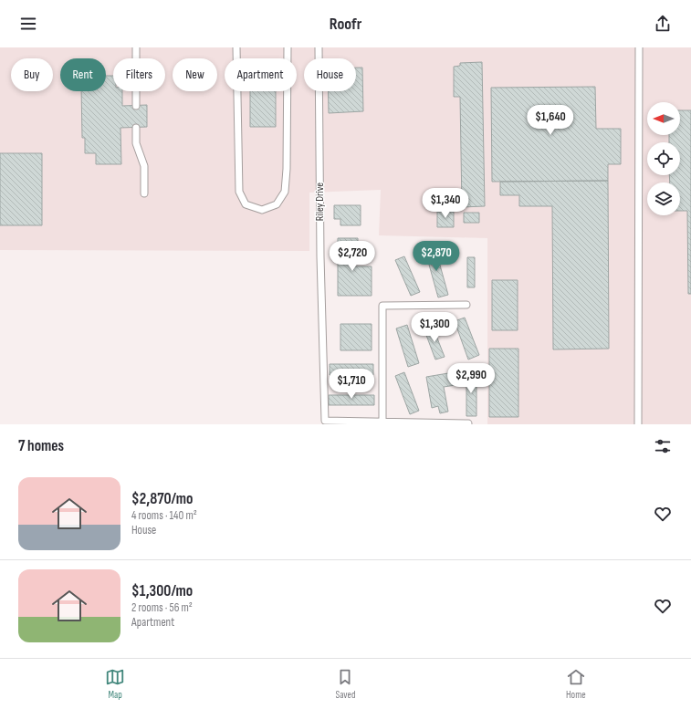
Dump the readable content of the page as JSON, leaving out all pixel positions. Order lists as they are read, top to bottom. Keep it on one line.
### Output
{"streets":{"lane":["Riley Drive"]},"north":"left","page":{"header":"Roofr","chip":["Buy","Rent","Filters","New","Apartment","House"],"price":["$1,640","$1,340","$2,720","$2,870","$1,300","$2,990","$1,710"],"heading":"7 homes","list":[{"name":"$2,870/mo","note":"4 rooms · 140 m² · House"},{"name":"$1,300/mo","note":"2 rooms · 56 m² · Apartment"}],"tabs":["Map","Saved","Home"]}}
